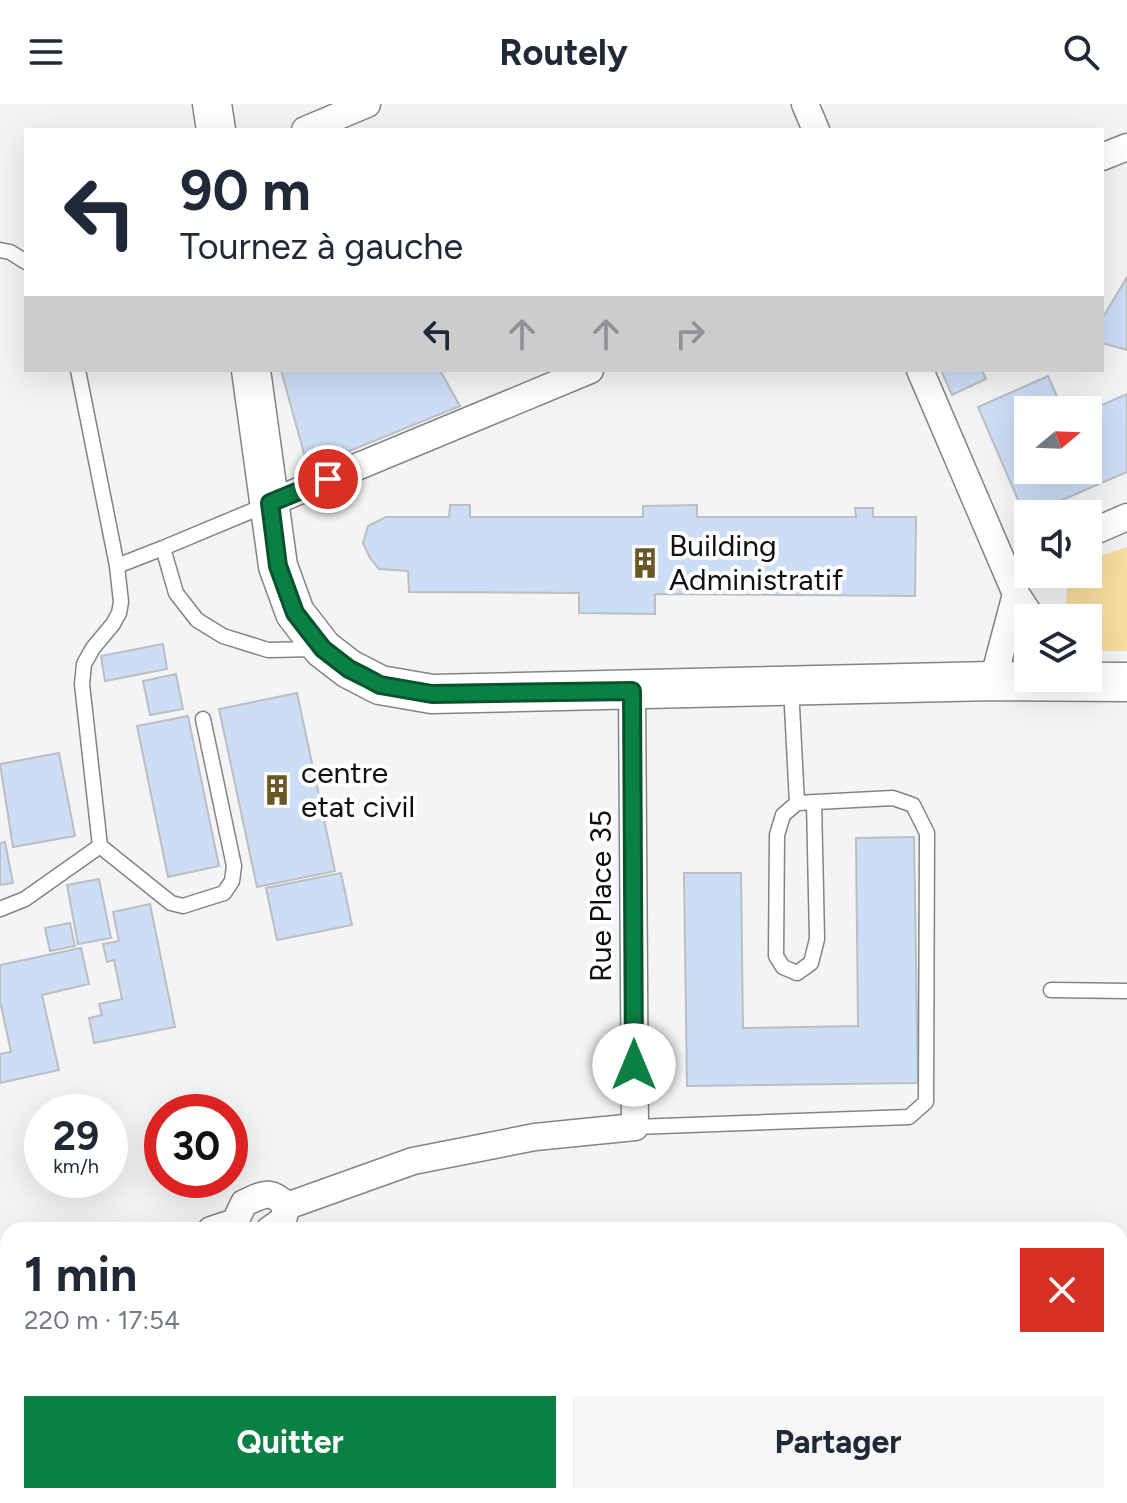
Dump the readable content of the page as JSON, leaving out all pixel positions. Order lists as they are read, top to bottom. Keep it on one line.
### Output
{"streets":{"street":["Rue Place 35"]},"places":{"building":["Building Administratif","centre etat civil"]},"north":"right","page":{"header":"Routely","turn":["90 m","Tournez à gauche"],"speed":"29 km/h","limit":"30","heading":["1 min","220 m · 17:54"],"buttons":["Quitter","Partager"]}}
